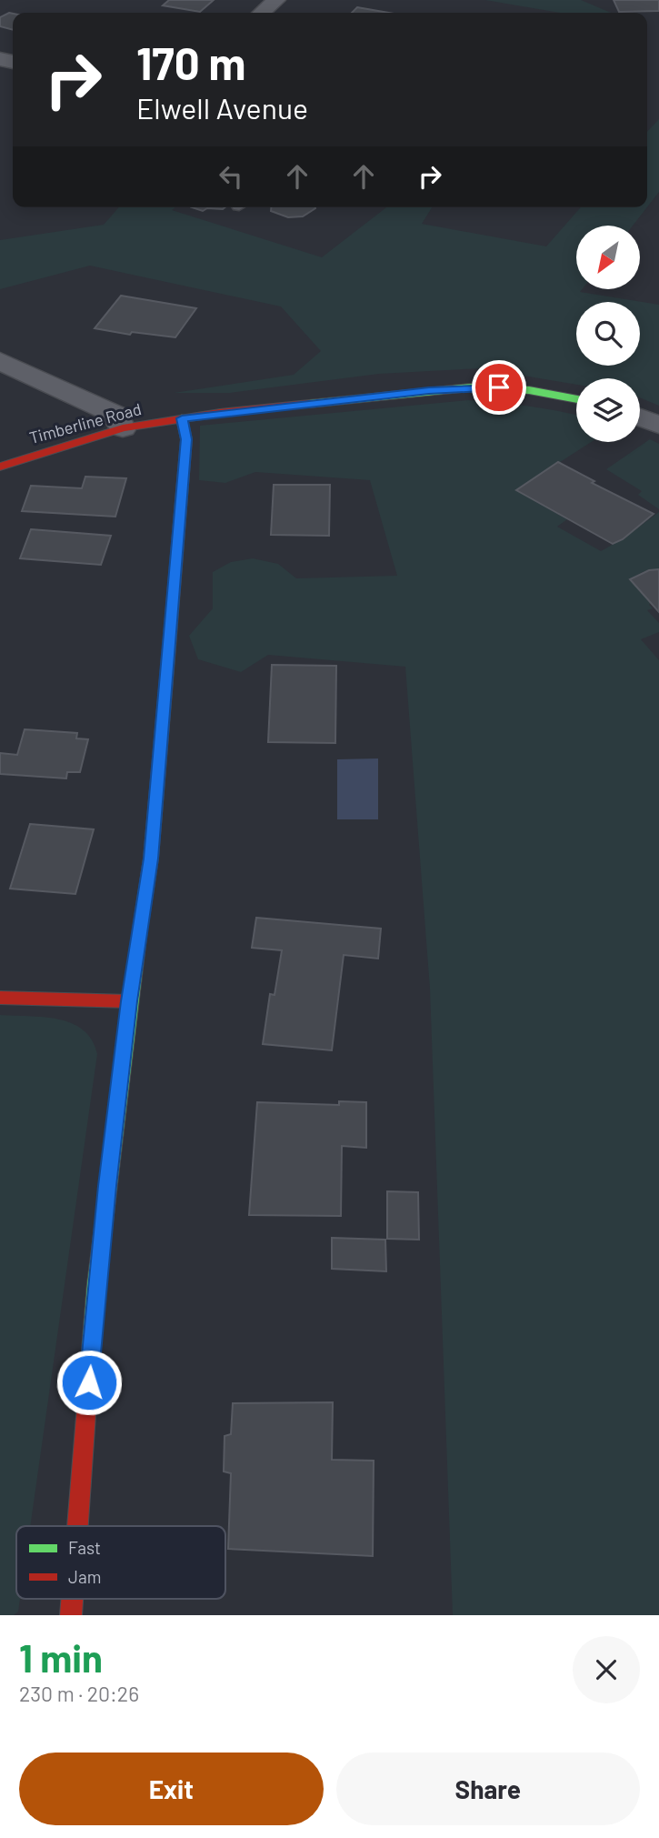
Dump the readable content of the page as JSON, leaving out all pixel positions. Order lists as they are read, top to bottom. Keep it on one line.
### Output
{"streets":{"street":["Timberline Road"]},"legend":["Fast","Jam"],"north":"bottom left","page":{"turn":["170 m","Elwell Avenue"],"heading":["1 min","230 m · 20:26"],"buttons":["Exit","Share"]}}
